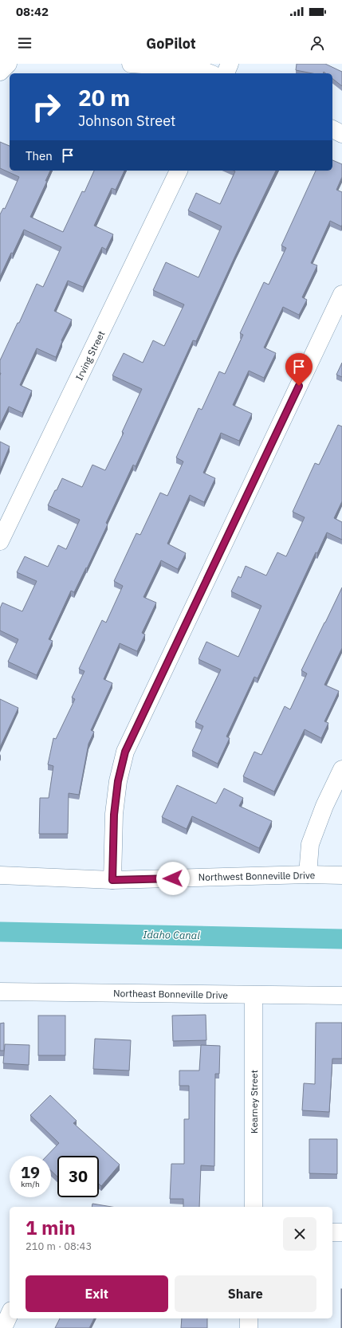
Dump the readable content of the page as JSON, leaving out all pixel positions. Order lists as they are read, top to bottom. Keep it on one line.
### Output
{"streets":{"street":["Irving Street","Northwest Bonneville Drive","Northeast Bonneville Drive","Kearney Street"]},"crossings":[["Northeast Bonneville Drive","Kearney Street"]],"water":["Idaho Canal"],"page":{"status":"08:42","header":"GoPilot","turn":["20 m","Johnson Street"],"then":"Then","speed":"19 km/h","limit":"30","heading":["1 min","210 m · 08:43"],"buttons":["Exit","Share"]}}
